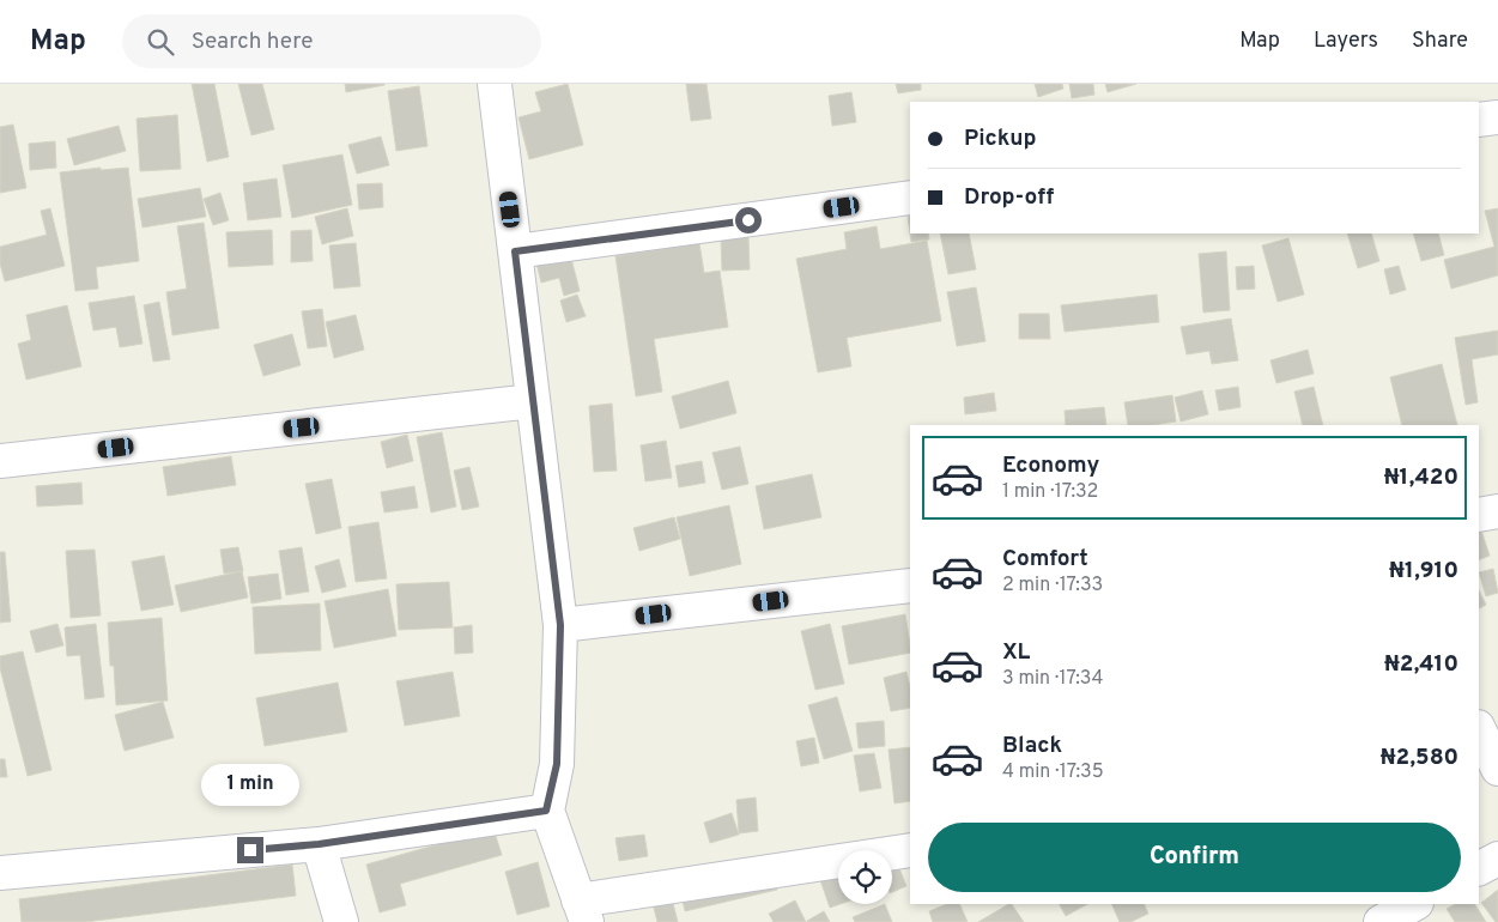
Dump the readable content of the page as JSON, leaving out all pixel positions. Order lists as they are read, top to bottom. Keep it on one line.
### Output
{"page":{"header":"Map","search":"Search here","nav":["Map","Layers","Share"],"banner":["Pickup","Drop-off"],"list":[{"name":"Economy","note":"1 min · 17:32","value":"₦1,420"},{"name":"Comfort","note":"2 min · 17:33","value":"₦1,910"},{"name":"XL","note":"3 min · 17:34","value":"₦2,410"},{"name":"Black","note":"4 min · 17:35","value":"₦2,580"}],"bubble":"1 min","buttons":"Confirm"}}
